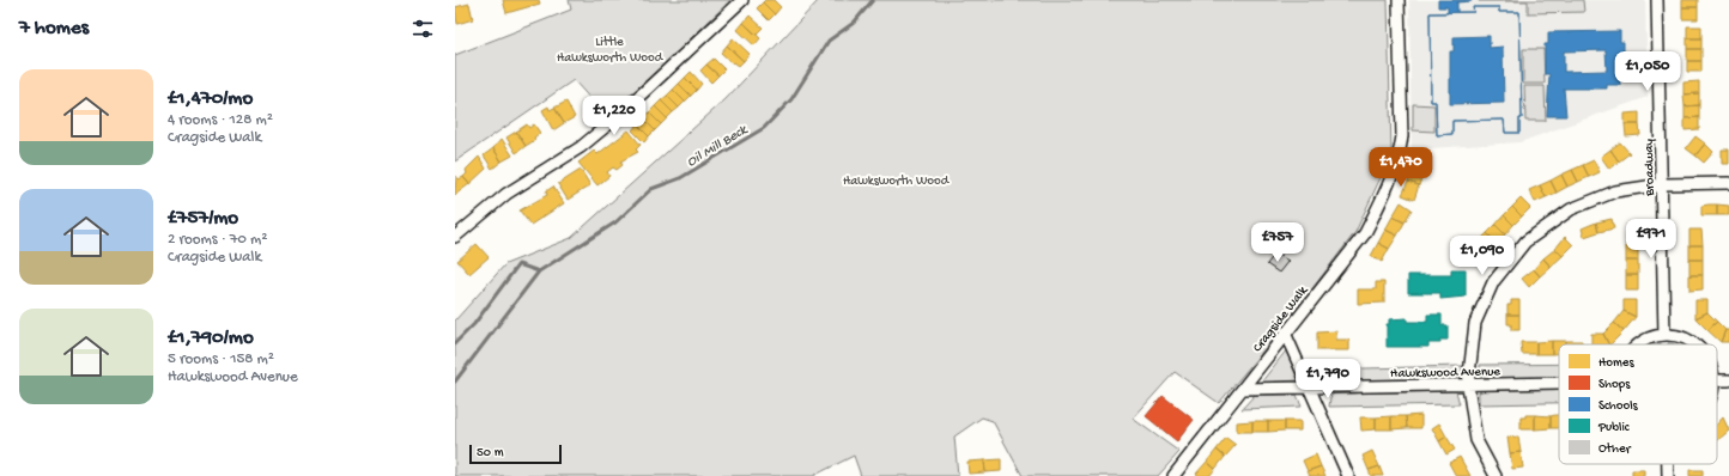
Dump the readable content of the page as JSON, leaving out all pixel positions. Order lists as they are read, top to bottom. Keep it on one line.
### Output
{"streets":{"street":["Broadway","Cragside Walk","Hawkswood Avenue"]},"crossings":[["Cragside Walk","Hawkswood Avenue"]],"water":["Oil Mill Beck"],"parks":["Little Hawksworth Wood","Hawksworth Wood"],"legend":["Homes","Shops","Schools","Public","Other"],"scale_bar":"50 m","page":{"heading":"7 homes","price":["£1,050","£1,220","£1,470","£971","£757","£1,090","£1,790"],"list":[{"name":"£1,470/mo","note":"4 rooms · 128 m² · Cragside Walk"},{"name":"£757/mo","note":"2 rooms · 70 m² · Cragside Walk"},{"name":"£1,790/mo","note":"5 rooms · 158 m² · Hawkswood Avenue"}],"scale":"50 m"}}
